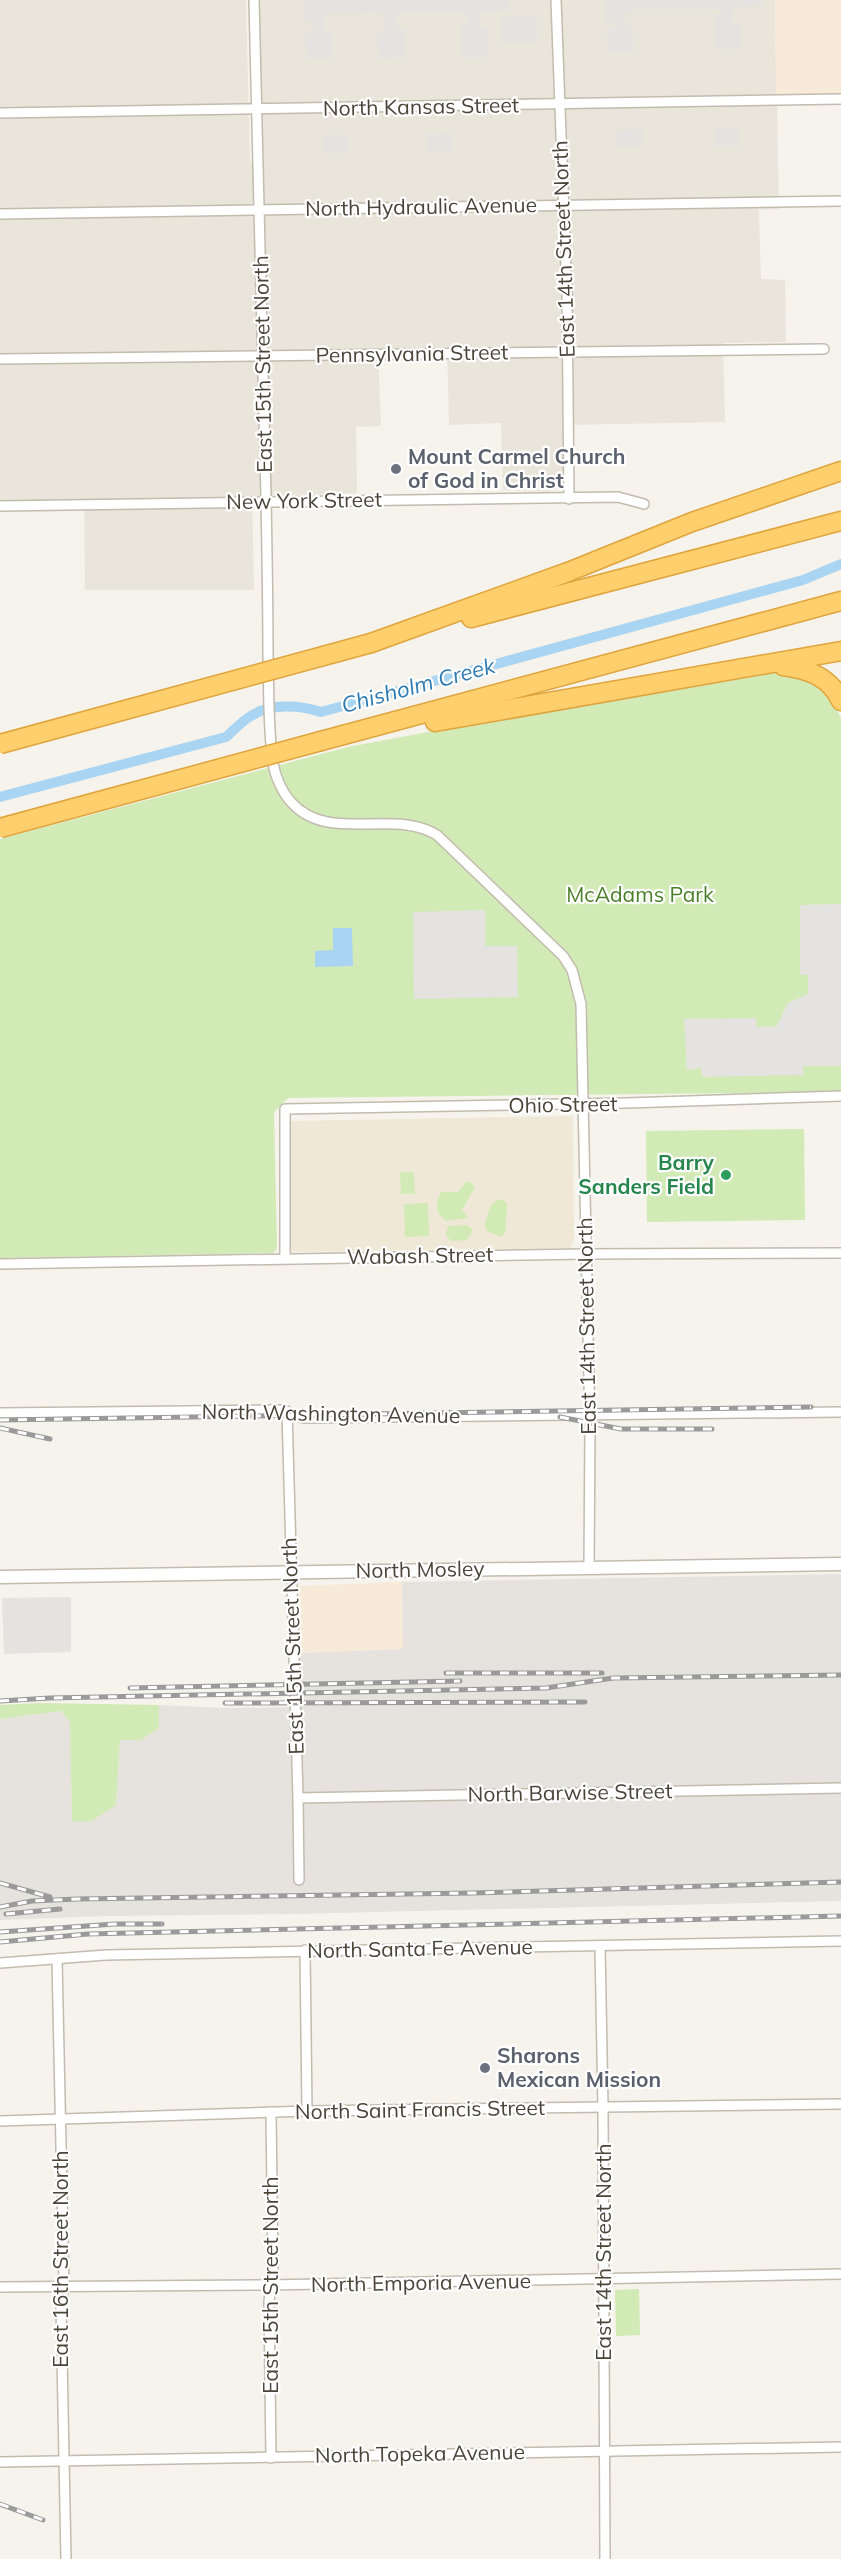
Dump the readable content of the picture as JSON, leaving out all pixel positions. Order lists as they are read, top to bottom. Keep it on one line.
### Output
{"streets":{"street":["North Kansas Street","North Hydraulic Avenue","East 14th Street North","Pennsylvania Street","East 15th Street North","New York Street","Ohio Street","Wabash Street","North Washington Avenue","North Mosley","North Barwise Street","North Santa Fe Avenue","North Saint Francis Street","East 16th Street North","North Emporia Avenue","North Topeka Avenue"]},"crossings":[["North Kansas Street","East 14th Street North"],["North Kansas Street","East 15th Street North"],["North Hydraulic Avenue","East 14th Street North"],["North Hydraulic Avenue","East 15th Street North"],["East 14th Street North","Pennsylvania Street"],["East 14th Street North","East 15th Street North"],["East 14th Street North","New York Street"],["East 14th Street North","Ohio Street"],["East 14th Street North","Wabash Street"],["East 14th Street North","North Washington Avenue"],["East 14th Street North","North Mosley"],["East 14th Street North","North Santa Fe Avenue"],["East 14th Street North","North Saint Francis Street"],["East 14th Street North","North Emporia Avenue"],["East 14th Street North","North Topeka Avenue"],["Pennsylvania Street","East 15th Street North"],["East 15th Street North","New York Street"],["East 15th Street North","North Washington Avenue"],["East 15th Street North","North Mosley"],["East 15th Street North","North Barwise Street"],["East 15th Street North","North Saint Francis Street"],["East 15th Street North","North Emporia Avenue"],["East 15th Street North","North Topeka Avenue"],["Ohio Street","Wabash Street"],["North Santa Fe Avenue","East 16th Street North"],["North Saint Francis Street","East 16th Street North"],["East 16th Street North","North Emporia Avenue"],["East 16th Street North","North Topeka Avenue"]],"water":["Chisholm Creek"],"parks":["McAdams Park"],"places":["Mount Carmel Church of God in Christ","Barry Sanders Field","Sharons Mexican Mission"]}
